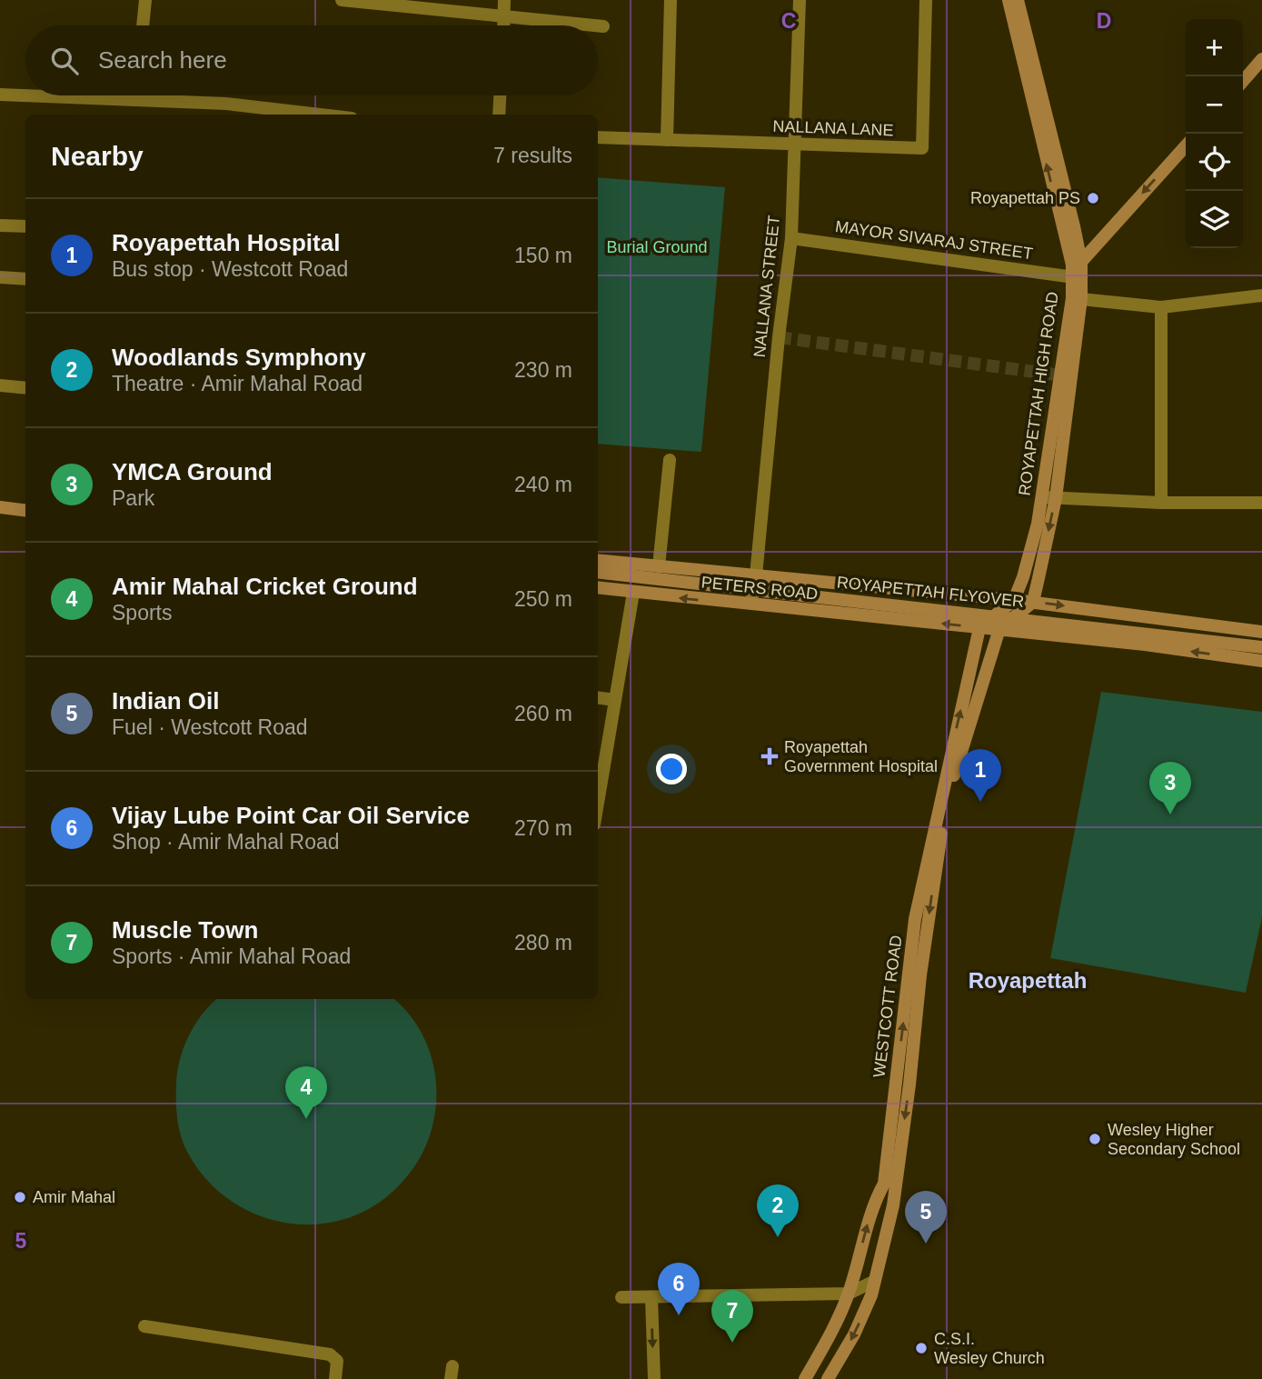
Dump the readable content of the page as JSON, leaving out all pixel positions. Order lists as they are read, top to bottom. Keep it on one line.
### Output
{"streets":{"main road":["ROYAPETTAH HIGH ROAD","PETERS ROAD","ROYAPETTAH FLYOVER","WESTCOTT ROAD"],"street":["NALLANA LANE","MAYOR SIVARAJ STREET","NALLANA STREET"]},"crossings":[["NALLANA LANE","NALLANA STREET"],["MAYOR SIVARAJ STREET","NALLANA STREET"],["MAYOR SIVARAJ STREET","ROYAPETTAH HIGH ROAD"],["NALLANA STREET","PETERS ROAD"],["ROYAPETTAH HIGH ROAD","PETERS ROAD"],["PETERS ROAD","WESTCOTT ROAD"]],"districts":["Royapettah"],"parks":["Burial Ground"],"places":{"other":["Royapettah PS","Wesley Higher Secondary School","Amir Mahal","C.S.I. Wesley Church"],"health":["Royapettah Government Hospital"]},"page":{"map_buttons":["+","−"],"search":"Search here","heading":["Nearby","7 results"],"list":[{"mark":"1","name":"Royapettah Hospital","note":"Bus stop · Westcott Road","value":"150 m"},{"mark":"2","name":"Woodlands Symphony","note":"Theatre · Amir Mahal Road","value":"230 m"},{"mark":"3","name":"YMCA Ground","note":"Park","value":"240 m"},{"mark":"4","name":"Amir Mahal Cricket Ground","note":"Sports","value":"250 m"},{"mark":"5","name":"Indian Oil","note":"Fuel · Westcott Road","value":"260 m"},{"mark":"6","name":"Vijay Lube Point Car Oil Service","note":"Shop · Amir Mahal Road","value":"270 m"},{"mark":"7","name":"Muscle Town","note":"Sports · Amir Mahal Road","value":"280 m"}],"pins":["1","3","4","2","5","6","7"]},"grid":{"columns":["C","D"],"rows":["5"]}}
